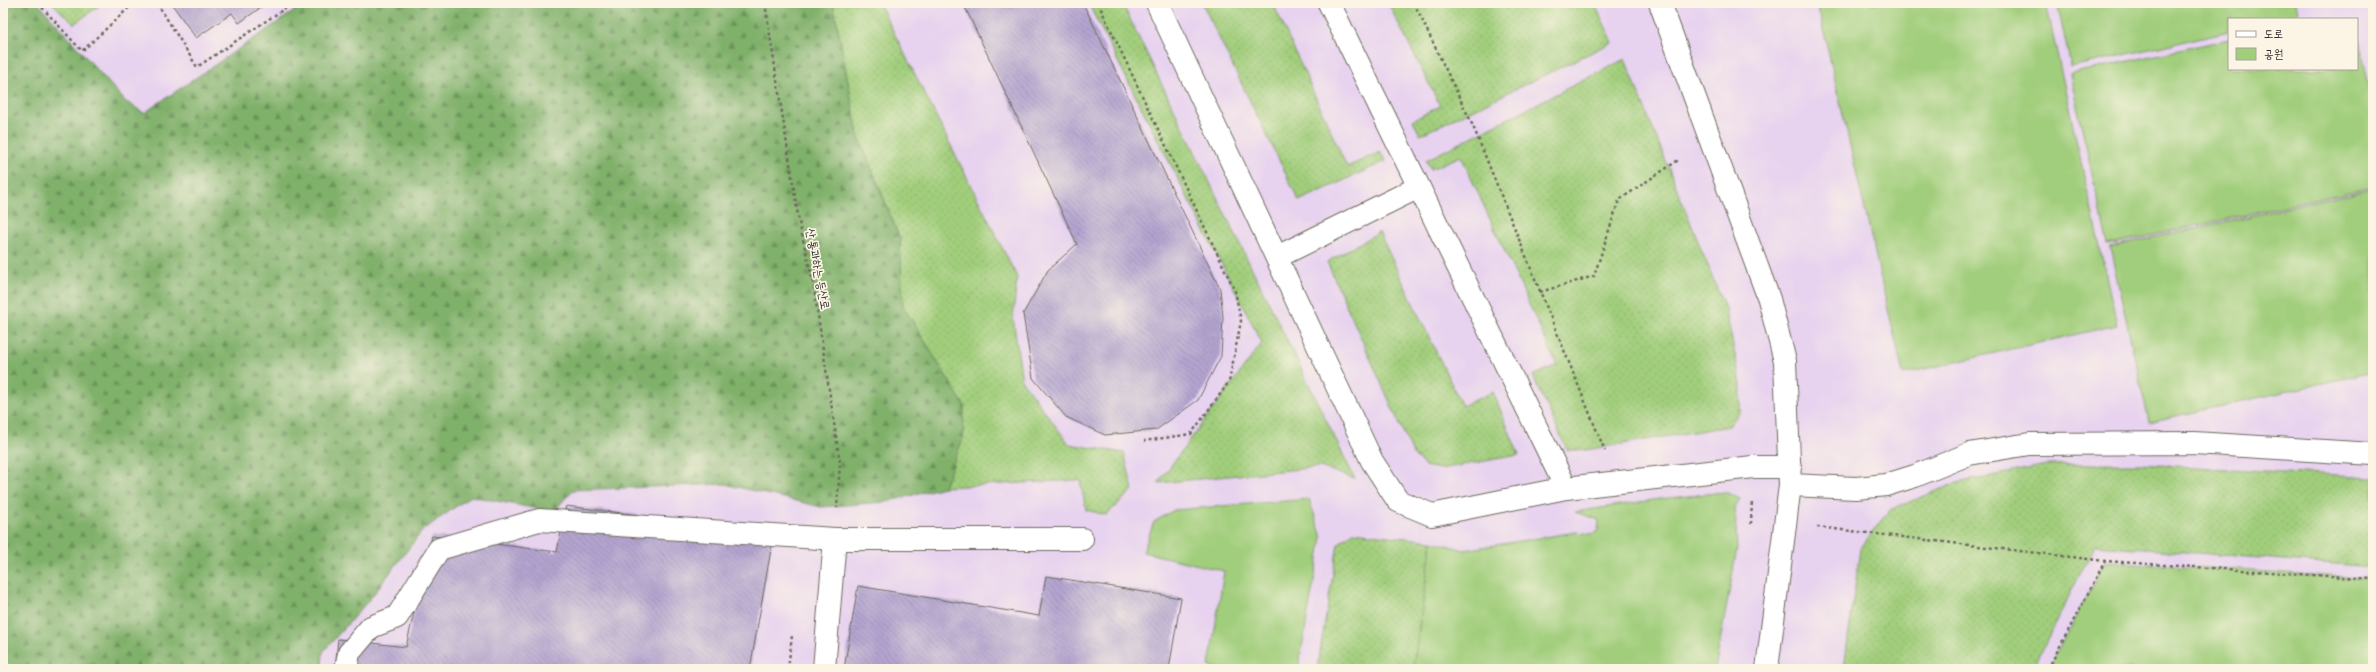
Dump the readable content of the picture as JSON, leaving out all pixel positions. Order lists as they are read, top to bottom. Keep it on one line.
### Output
{"streets":{"path":["산 통과하는 등산로"]},"legend":["도로","공원"]}
